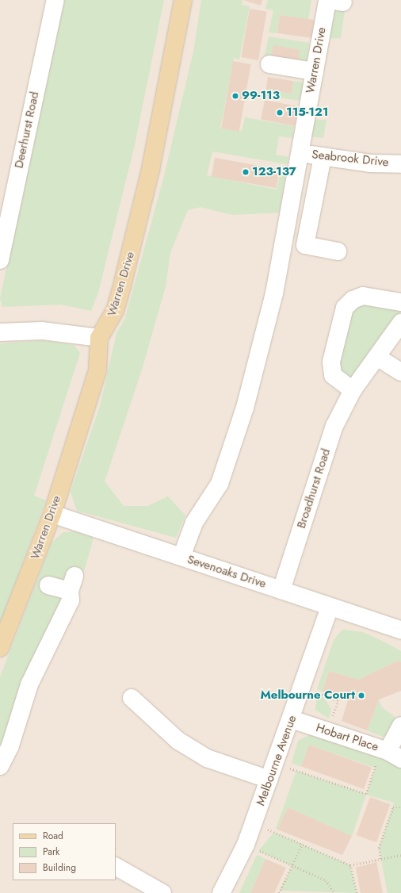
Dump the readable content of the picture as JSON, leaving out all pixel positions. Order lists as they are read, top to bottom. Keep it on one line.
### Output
{"streets":{"main road":["Warren Drive"],"street":["Deerhurst Road","Seabrook Drive","Broadhurst Road","Sevenoaks Drive","Hobart Place","Melbourne Avenue"]},"crossings":[["Warren Drive","Seabrook Drive"],["Warren Drive","Sevenoaks Drive"],["Broadhurst Road","Sevenoaks Drive"],["Sevenoaks Drive","Melbourne Avenue"],["Hobart Place","Melbourne Avenue"]],"places":["99-113","115-121","123-137","Melbourne Court"],"legend":["Road","Park","Building"]}
